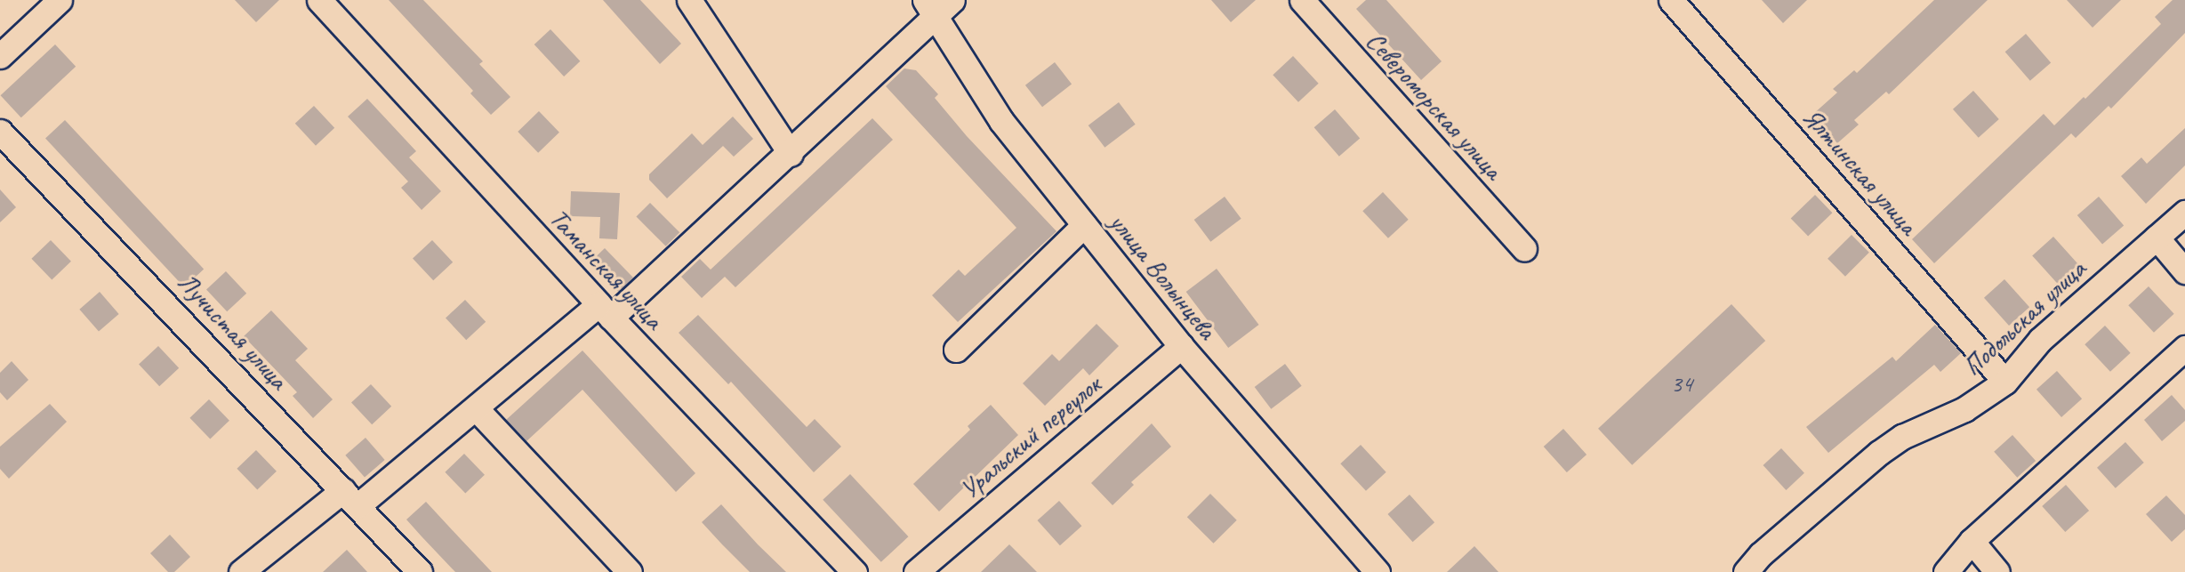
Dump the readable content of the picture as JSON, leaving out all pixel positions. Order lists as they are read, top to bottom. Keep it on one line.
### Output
{"streets":{"street":["Североморская улица","Ялтинская улица","Таманская улица","улица Волынцева","Подольская улица","Лучистая улица","Уральский переулок"]},"crossings":[["Ялтинская улица","Подольская улица"],["улица Волынцева","Уральский переулок"]],"house_numbers":["34"]}
